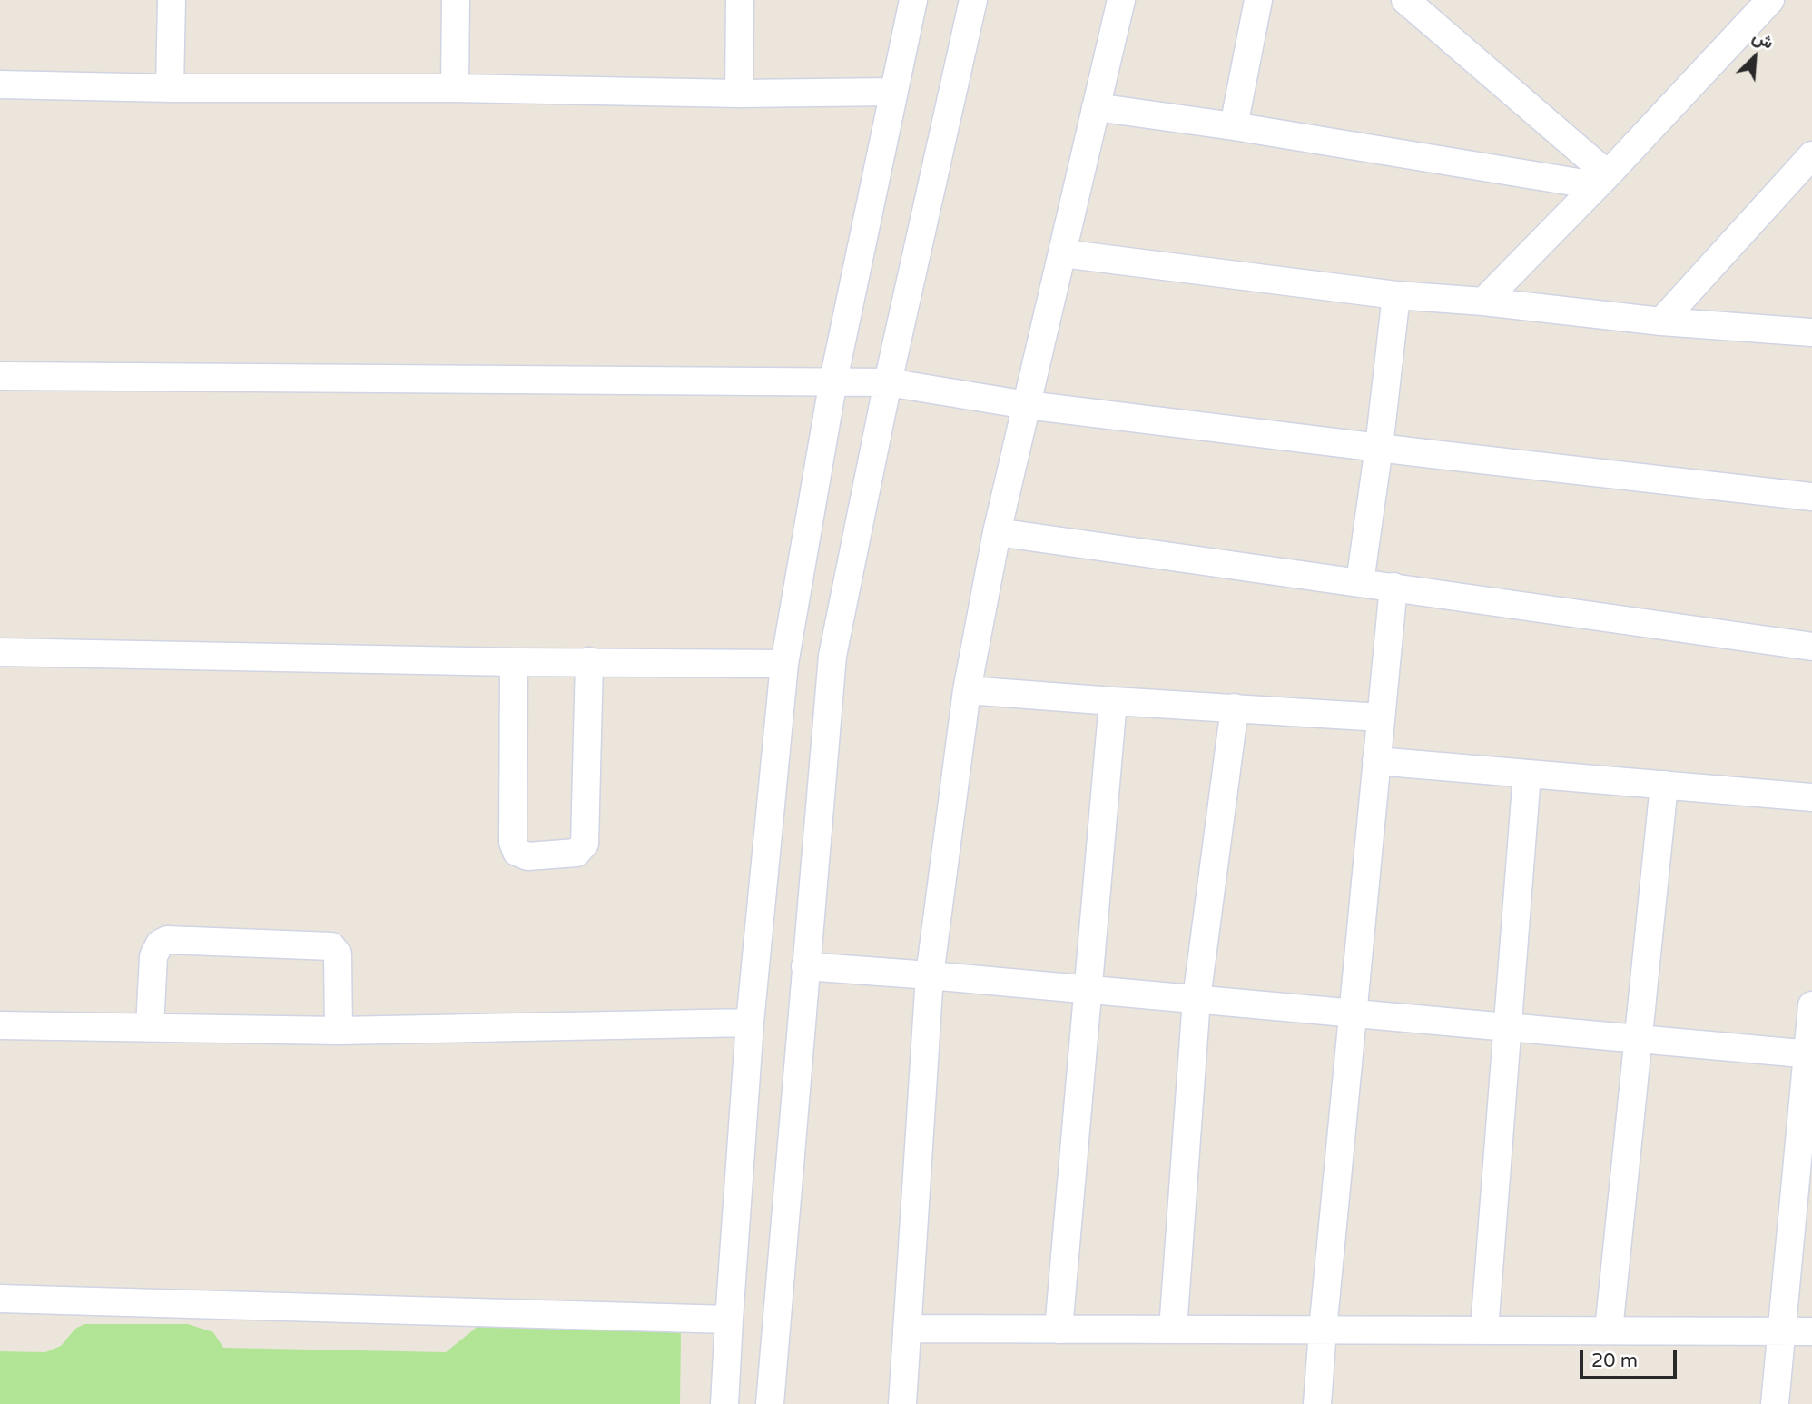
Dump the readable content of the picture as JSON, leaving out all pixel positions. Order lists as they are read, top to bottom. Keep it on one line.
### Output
{"scale_bar":"20 m","north":"top right"}
